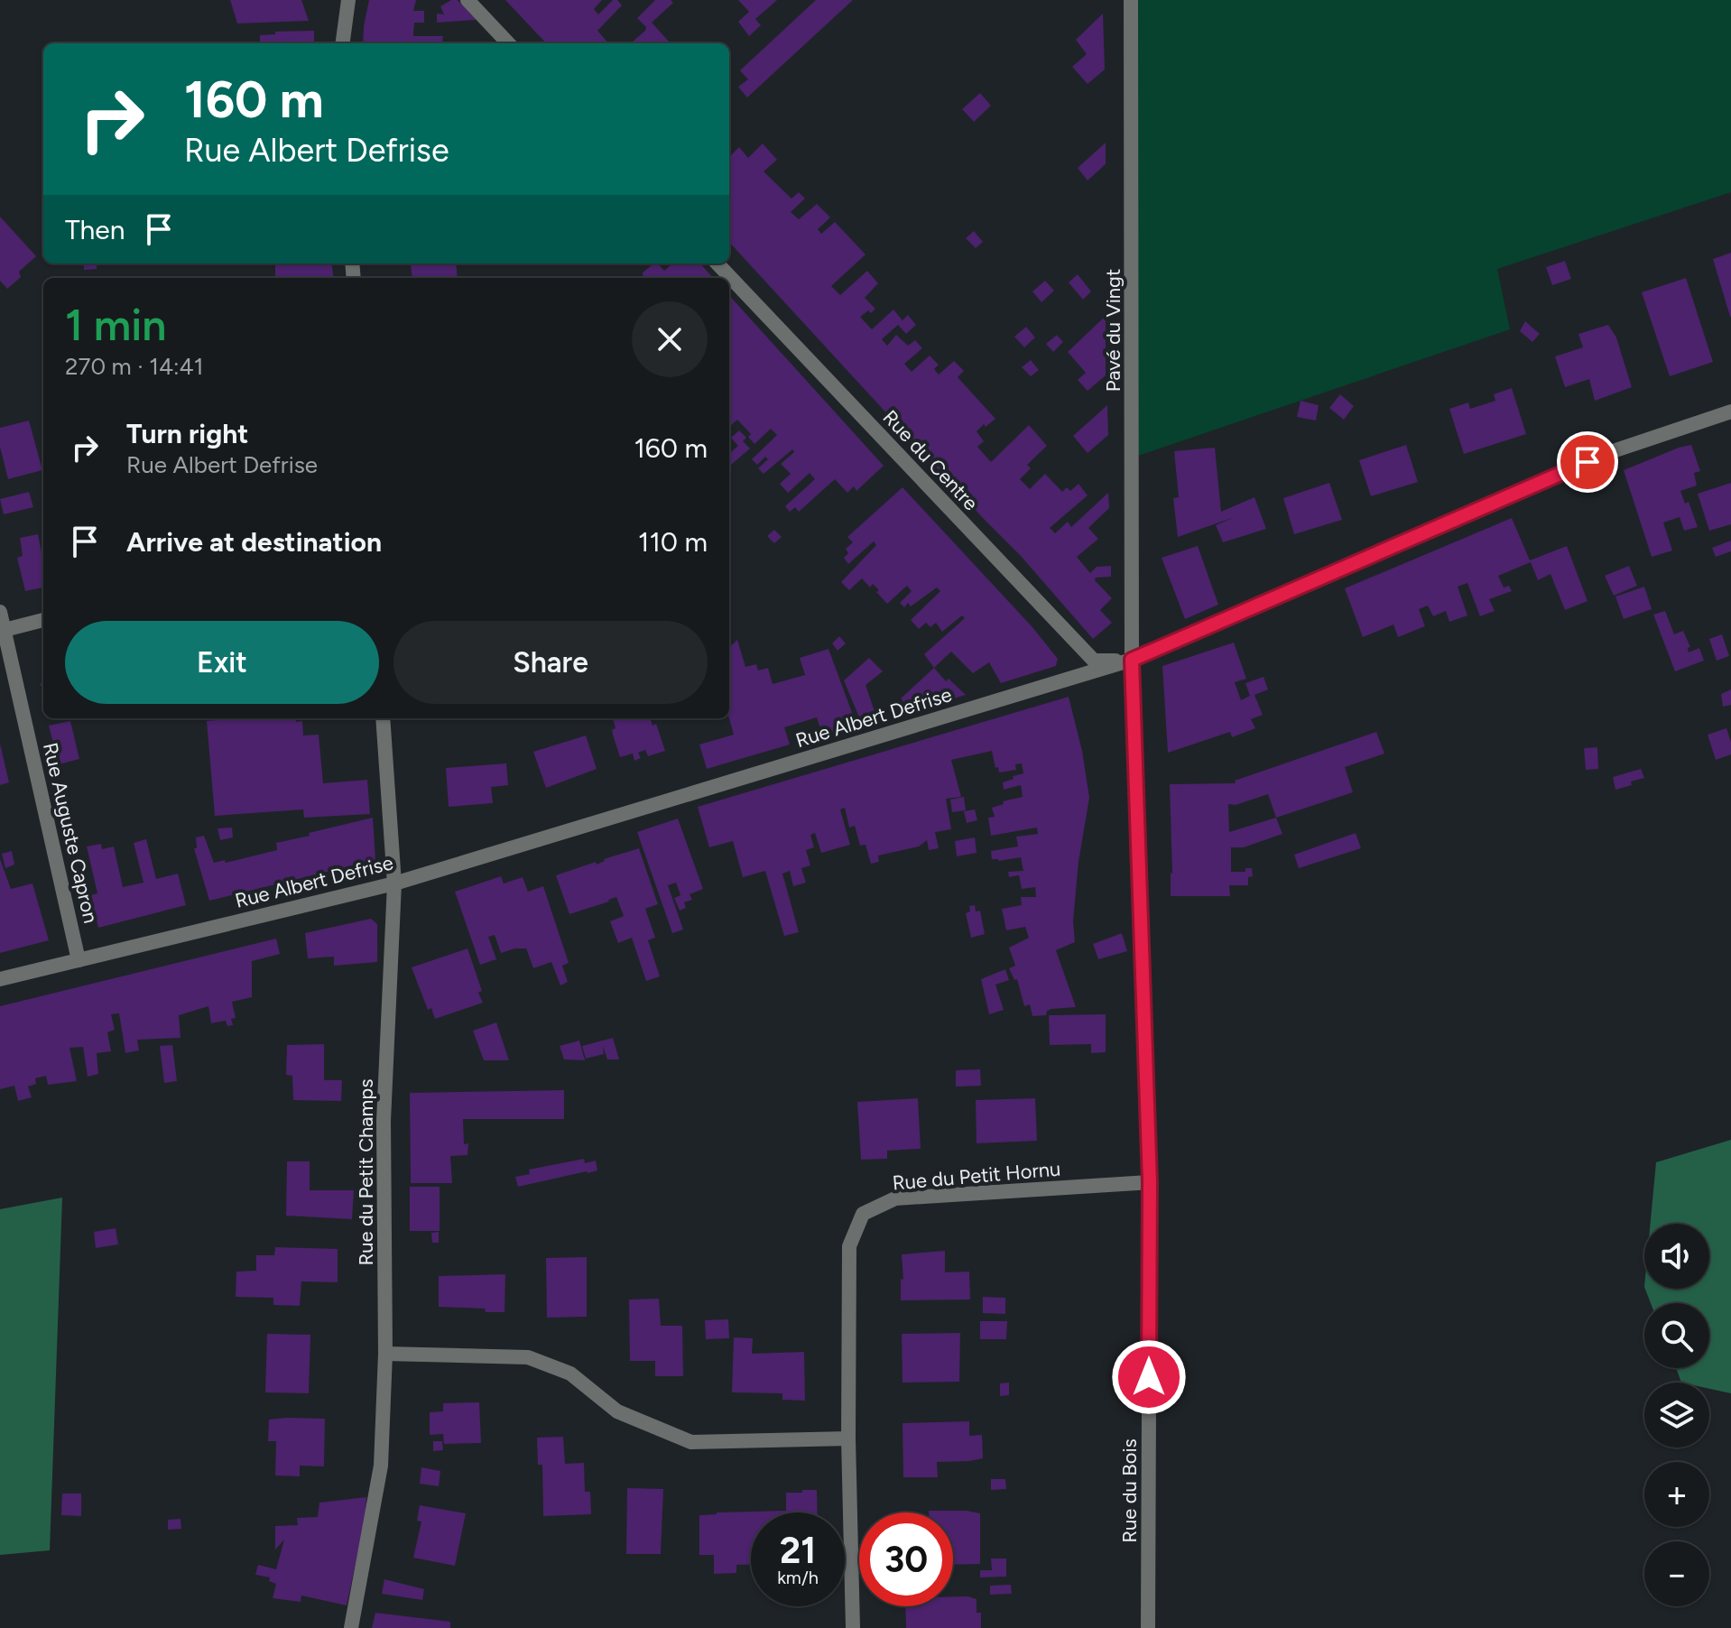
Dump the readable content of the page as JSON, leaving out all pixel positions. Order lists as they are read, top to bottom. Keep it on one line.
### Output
{"streets":{"street":["Pavé du Vingt","Rue du Centre","Rue Albert Defrise","Rue Auguste Capron","Rue du Petit Champs","Rue du Petit Hornu","Rue du Bois"]},"crossings":[["Pavé du Vingt","Rue du Centre"],["Pavé du Vingt","Rue Albert Defrise"],["Pavé du Vingt","Rue du Bois"],["Rue du Centre","Rue Albert Defrise"],["Rue du Centre","Rue du Bois"],["Rue Albert Defrise","Rue Auguste Capron"],["Rue Albert Defrise","Rue du Petit Champs"],["Rue Albert Defrise","Rue du Bois"],["Rue du Petit Hornu","Rue du Bois"]],"page":{"turn":["160 m","Rue Albert Defrise"],"then":"Then","heading":["1 min","270 m · 14:41"],"list":[{"name":"Turn right","note":"Rue Albert Defrise","value":"160 m"},{"name":"Arrive at destination","value":"110 m"}],"buttons":["Exit","Share"],"map_buttons":["+","−"],"speed":"21 km/h","limit":"30"}}
